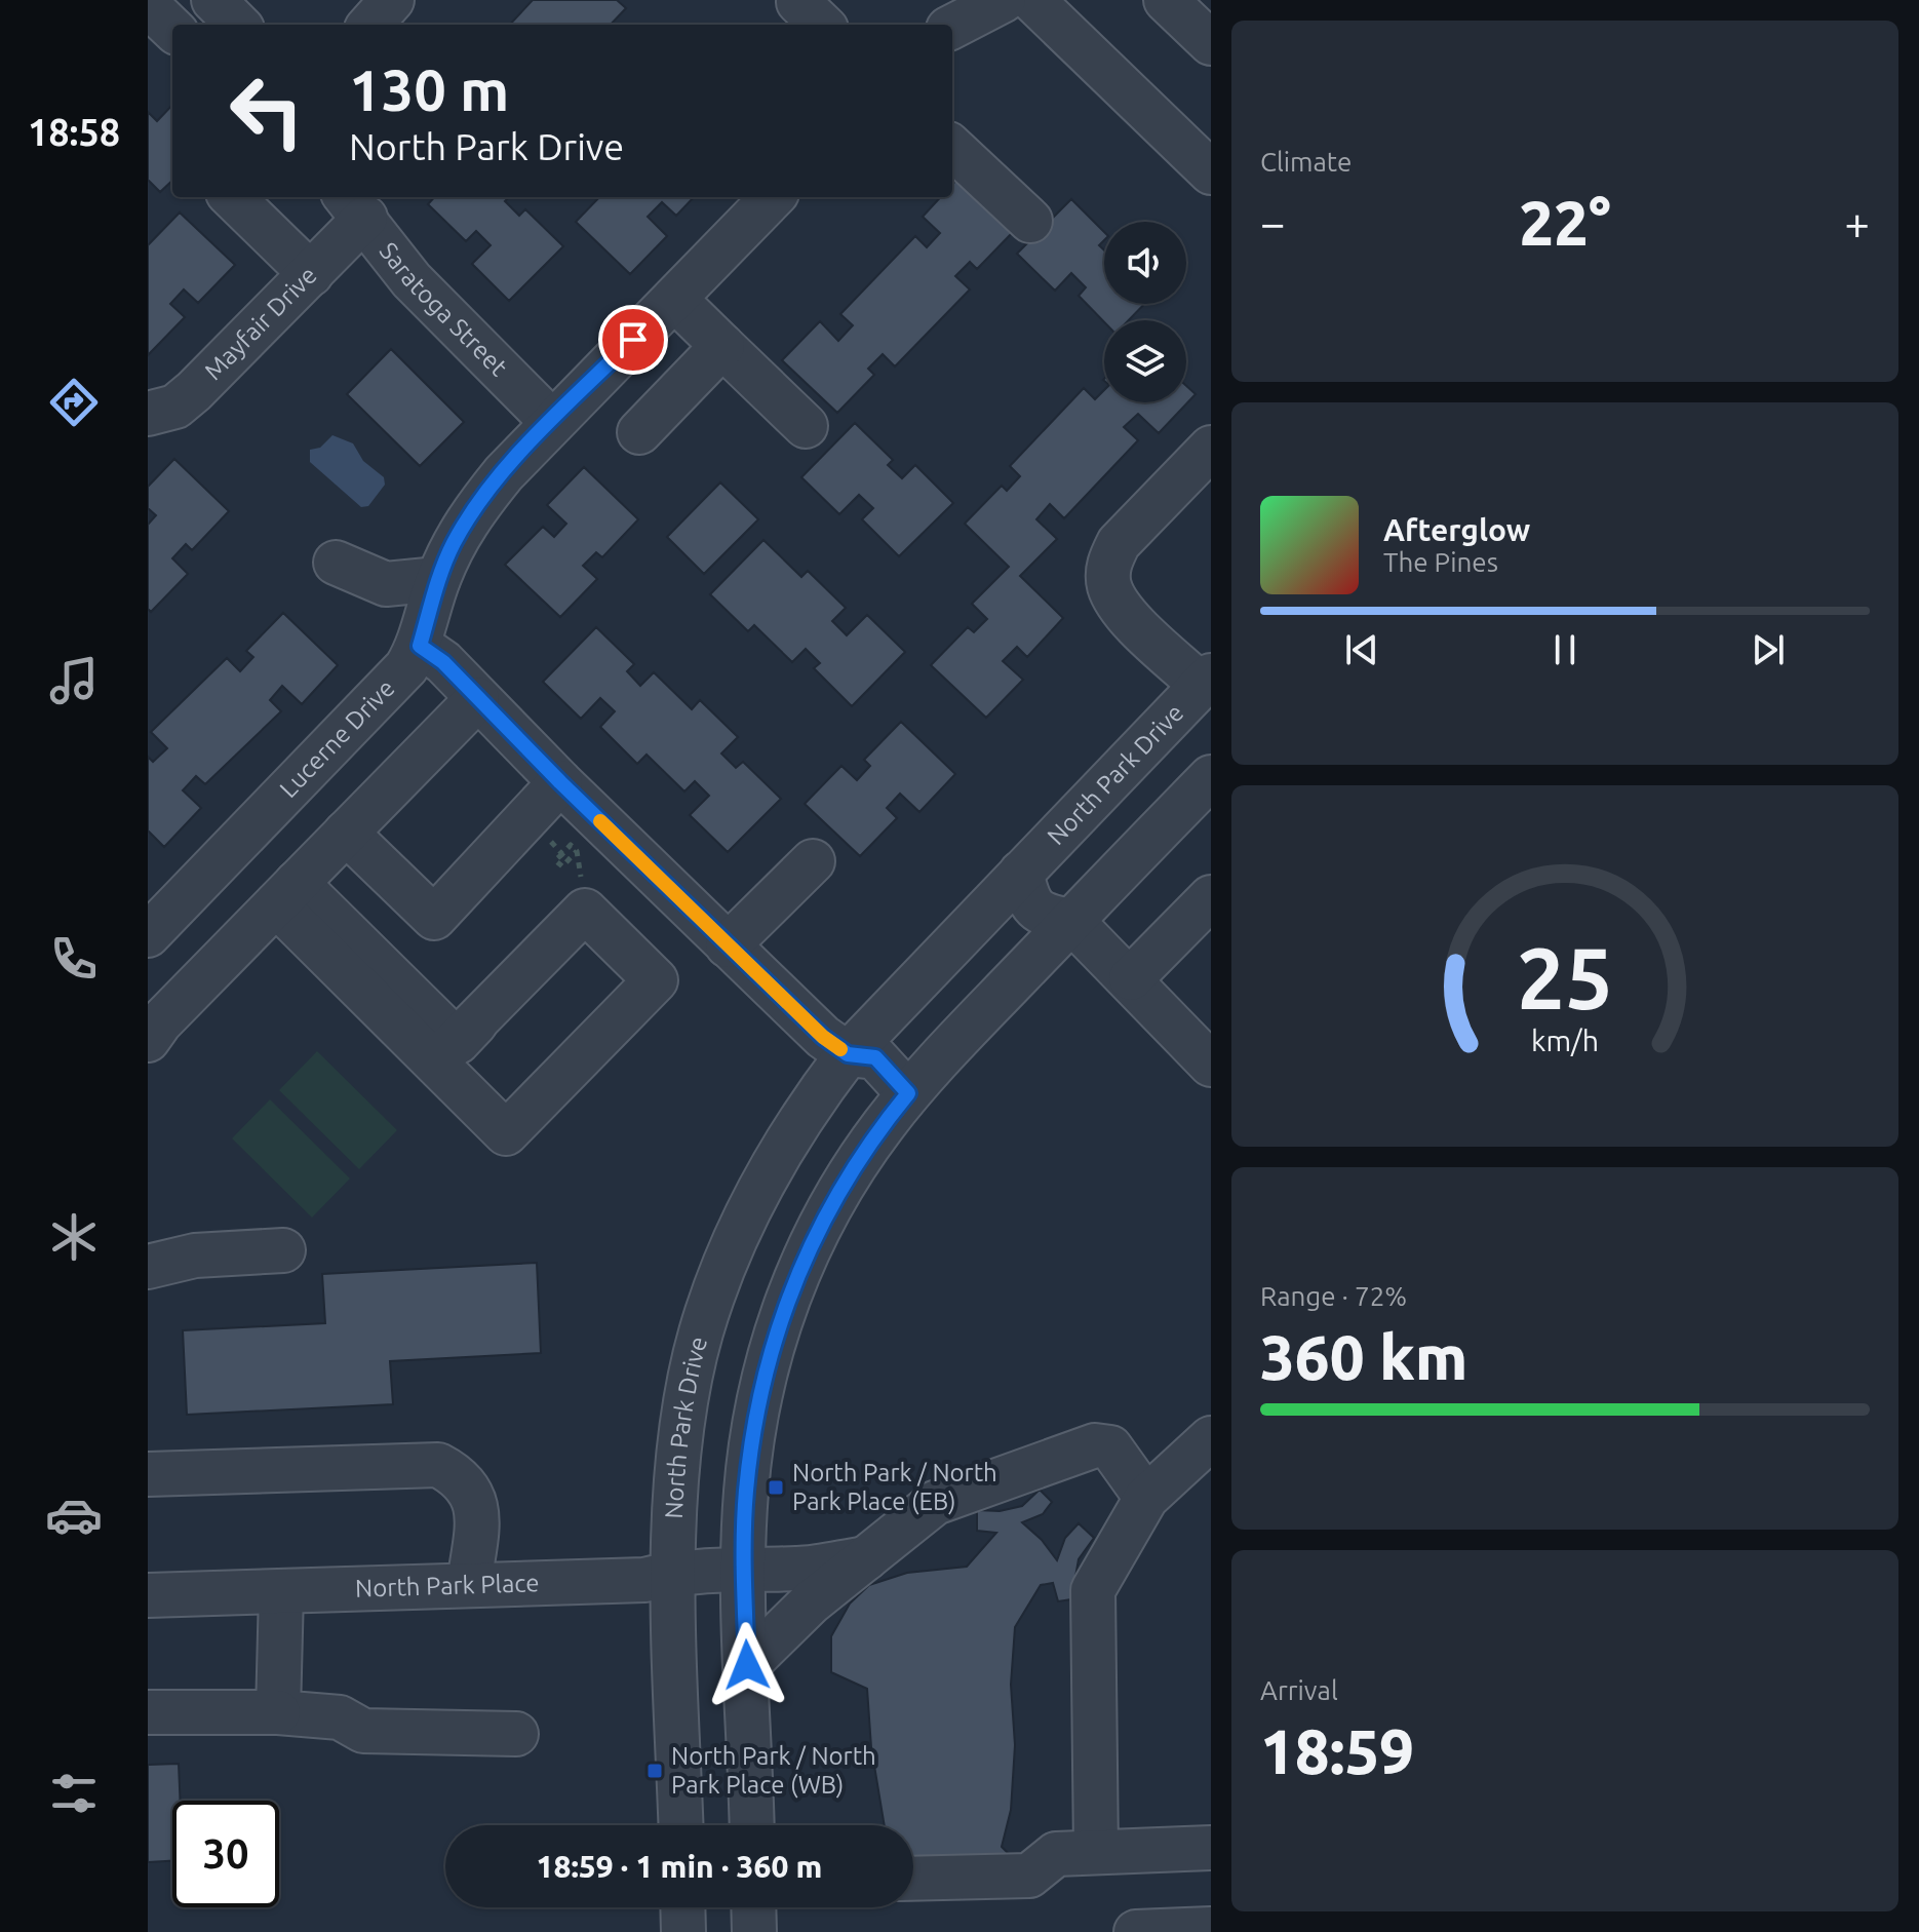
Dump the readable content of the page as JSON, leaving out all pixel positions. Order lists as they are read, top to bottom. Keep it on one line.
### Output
{"streets":{"street":["Saratoga Street","Mayfair Drive","Lucerne Drive","North Park Drive","North Park Place"]},"crossings":[["Saratoga Street","Mayfair Drive"],["North Park Drive","North Park Place"]],"places":{"transit":["North Park / North Park Place (EB)","North Park / North Park Place (WB)"]},"page":{"tabs":"18:58","tile":["Climate",["Range · 72%","360 km"],["Arrival","18:59"]],"turn":["130 m","North Park Drive"],"heat":["−","22°","+"],"song":["Afterglow","The Pines"],"limit":"30","trip":"18:59 · 1 min · 360 m","gauge":["25","km/h"]}}
